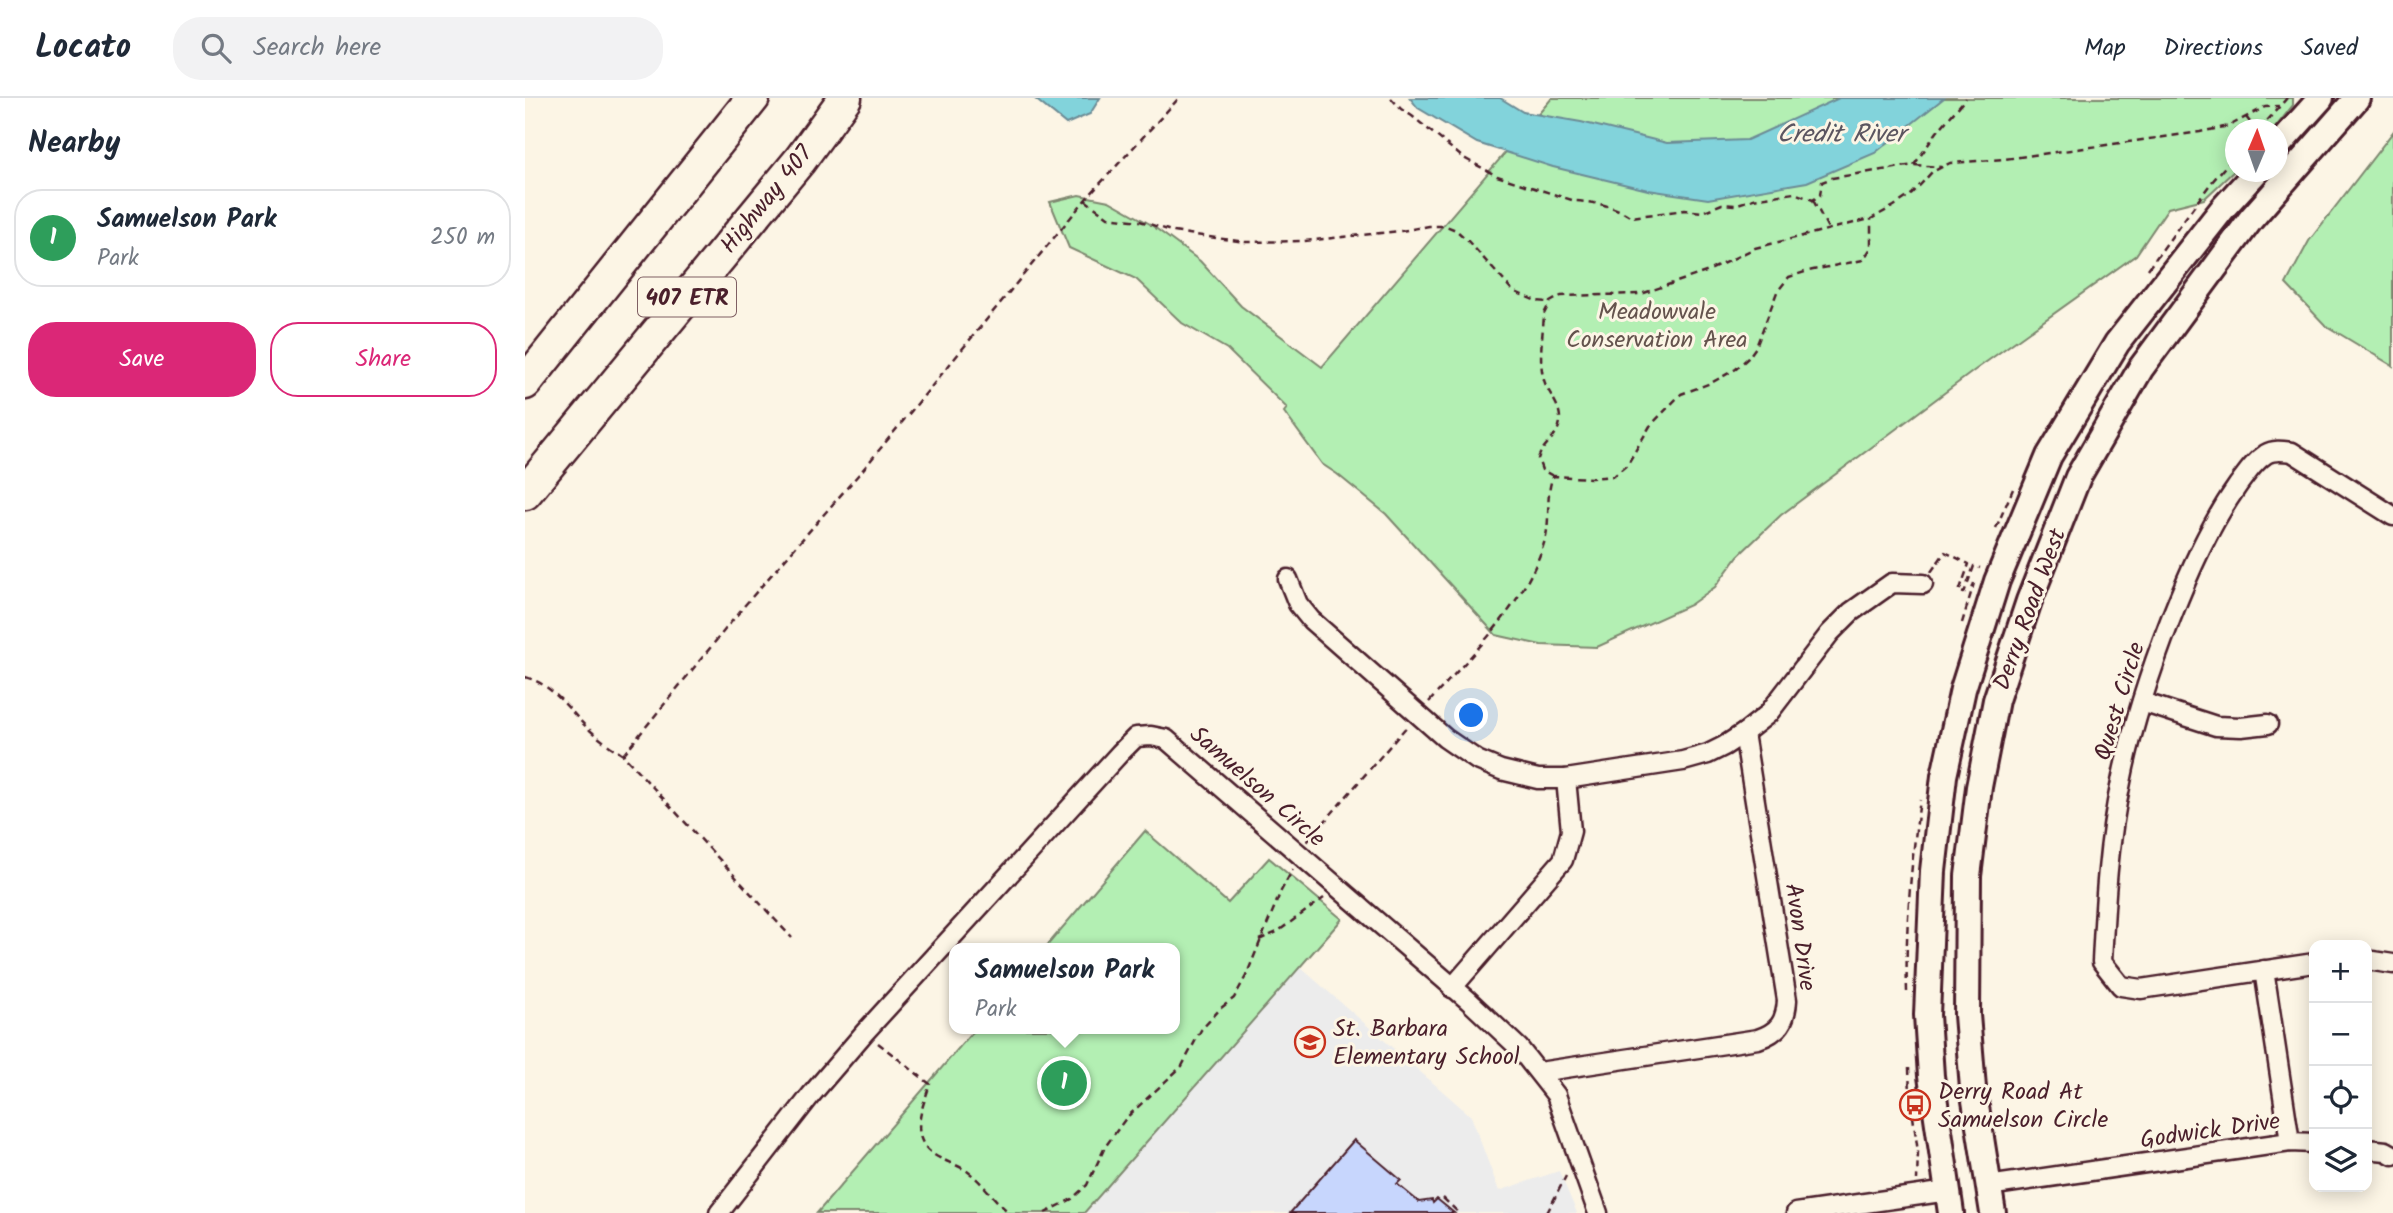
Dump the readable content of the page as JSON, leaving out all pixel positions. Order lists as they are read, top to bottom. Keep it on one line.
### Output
{"streets":{"highway":["Highway 407","407 ETR"],"main road":["Derry Road West"],"street":["Quest Circle","Samuelson Circle","Avon Drive","Godwick Drive"]},"crossings":[["Derry Road West","Godwick Drive"],["Samuelson Circle","Avon Drive"]],"water":["Credit River"],"parks":["Meadowvale Conservation Area"],"places":{"school or university":["St. Barbara Elementary School"],"bus stop":["Derry Road At Samuelson Circle"]},"north":"top","page":{"header":"Locato","search":"Search here","nav":["Map","Directions","Saved"],"heading":"Nearby","list":[{"mark":"1","name":"Samuelson Park","note":"Park","value":"250 m"}],"buttons":["Save","Share"],"map_buttons":["+","−"],"popup":["Samuelson Park","Park"],"pins":"1"}}
